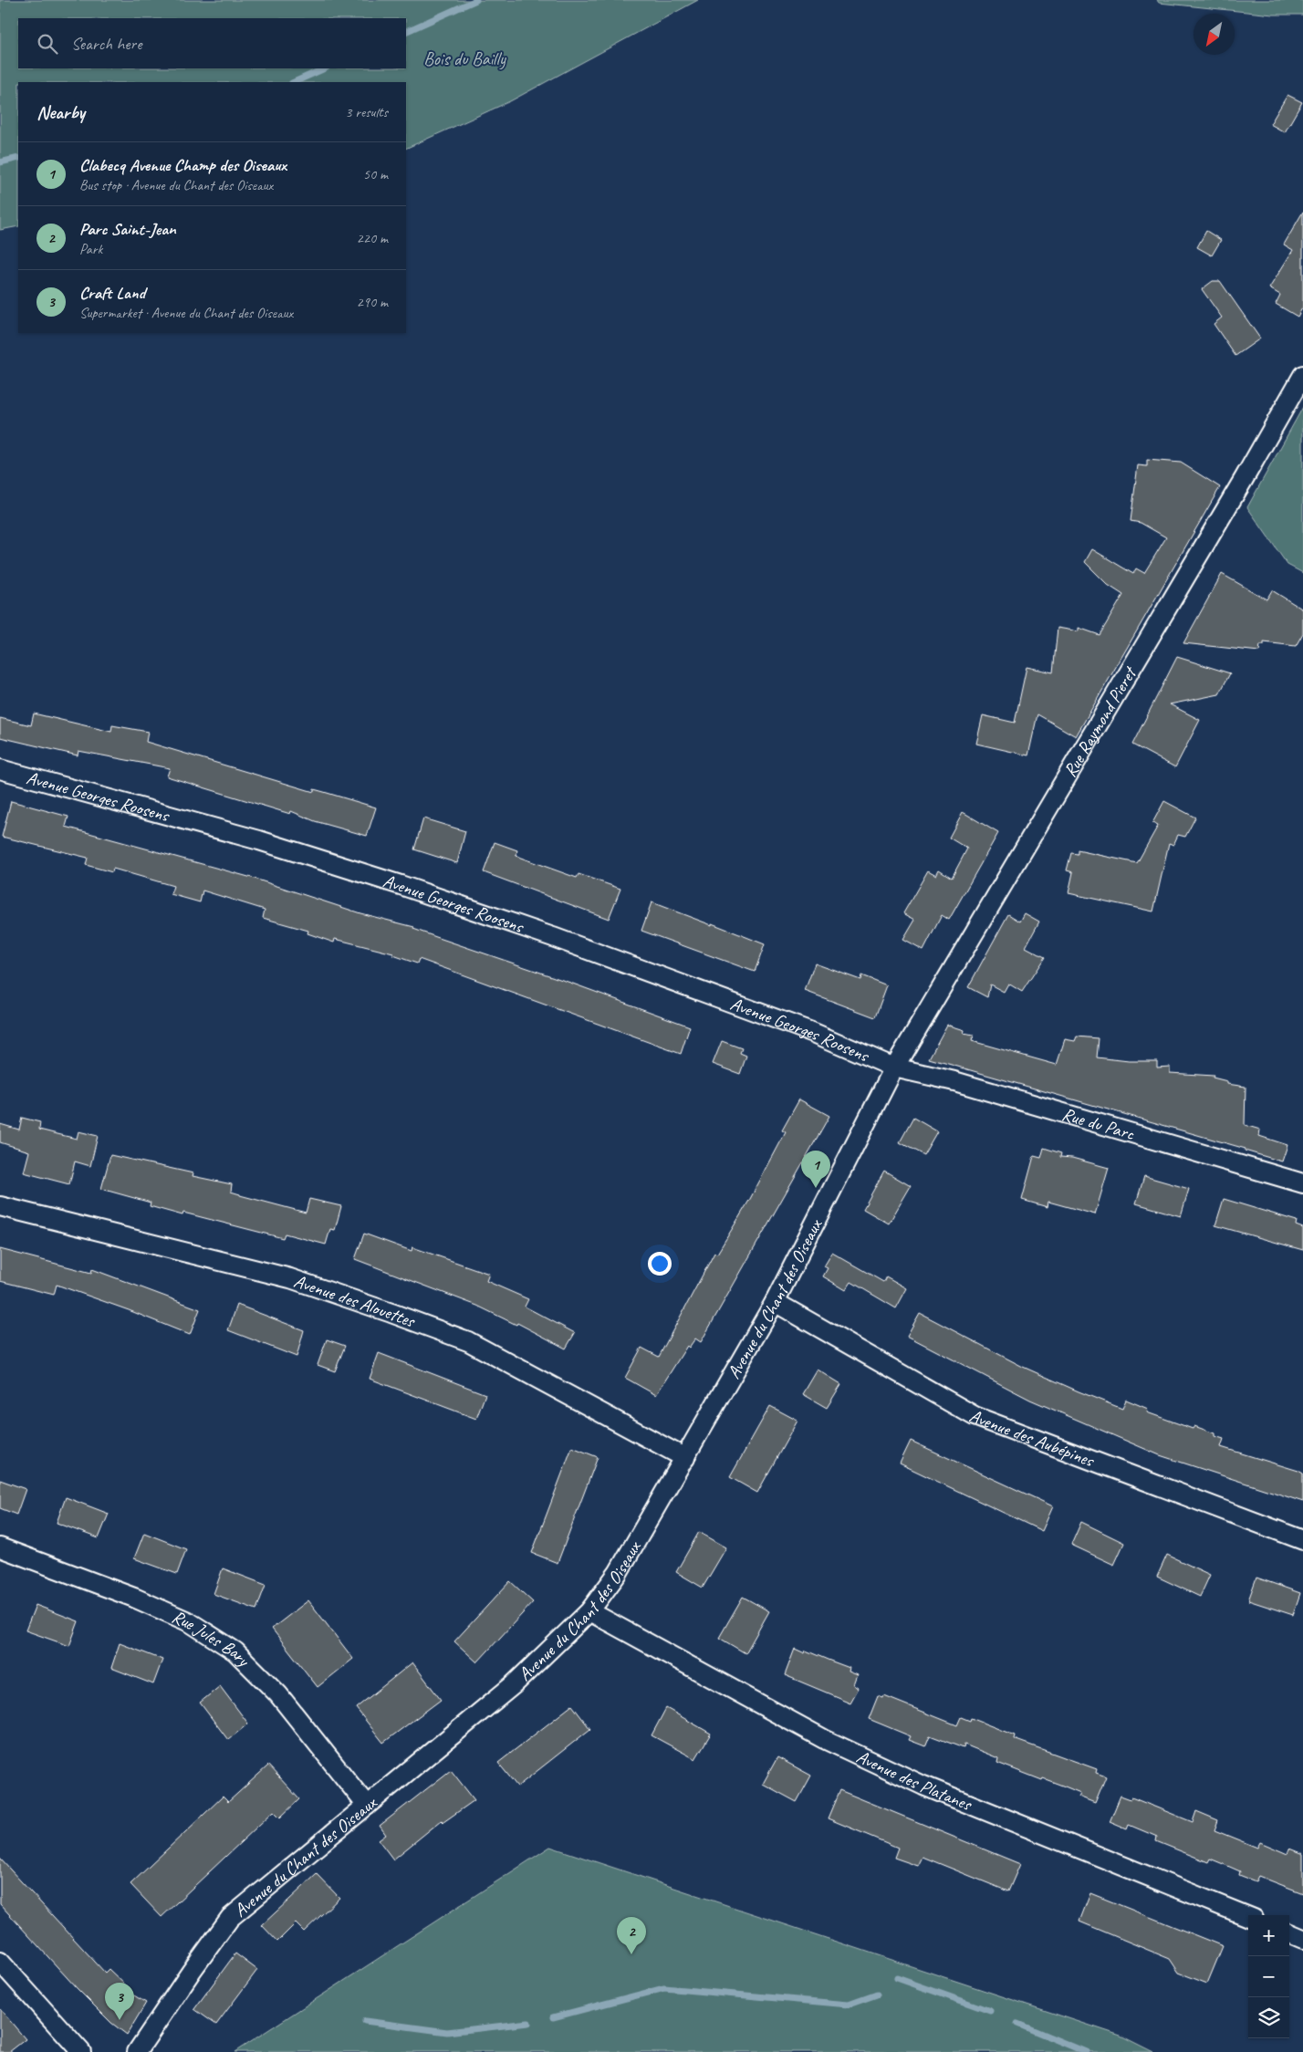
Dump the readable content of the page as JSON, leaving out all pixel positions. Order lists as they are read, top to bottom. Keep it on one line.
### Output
{"streets":{"street":["Rue Raymond Pieret","Avenue Georges Roosens","Rue du Parc","Avenue du Chant des Oiseaux","Avenue des Alouettes","Avenue des Aubépines","Rue Jules Bary","Avenue des Platanes"]},"crossings":[["Rue Raymond Pieret","Avenue Georges Roosens"],["Rue Raymond Pieret","Rue du Parc"],["Rue Raymond Pieret","Avenue du Chant des Oiseaux"],["Avenue Georges Roosens","Rue du Parc"],["Avenue Georges Roosens","Avenue du Chant des Oiseaux"],["Rue du Parc","Avenue du Chant des Oiseaux"],["Avenue du Chant des Oiseaux","Avenue des Alouettes"],["Avenue du Chant des Oiseaux","Avenue des Aubépines"],["Avenue du Chant des Oiseaux","Rue Jules Bary"],["Avenue du Chant des Oiseaux","Avenue des Platanes"]],"parks":["Bois du Bailly"],"north":"bottom left","page":{"search":"Search here","heading":["Nearby","3 results"],"list":[{"mark":"1","name":"Clabecq Avenue Champ des Oiseaux","note":"Bus stop · Avenue du Chant des Oiseaux","value":"50 m"},{"mark":"2","name":"Parc Saint-Jean","note":"Park","value":"220 m"},{"mark":"3","name":"Craft Land","note":"Supermarket · Avenue du Chant des Oiseaux","value":"290 m"}],"pins":["1","2","3"],"map_buttons":["+","−"]}}
